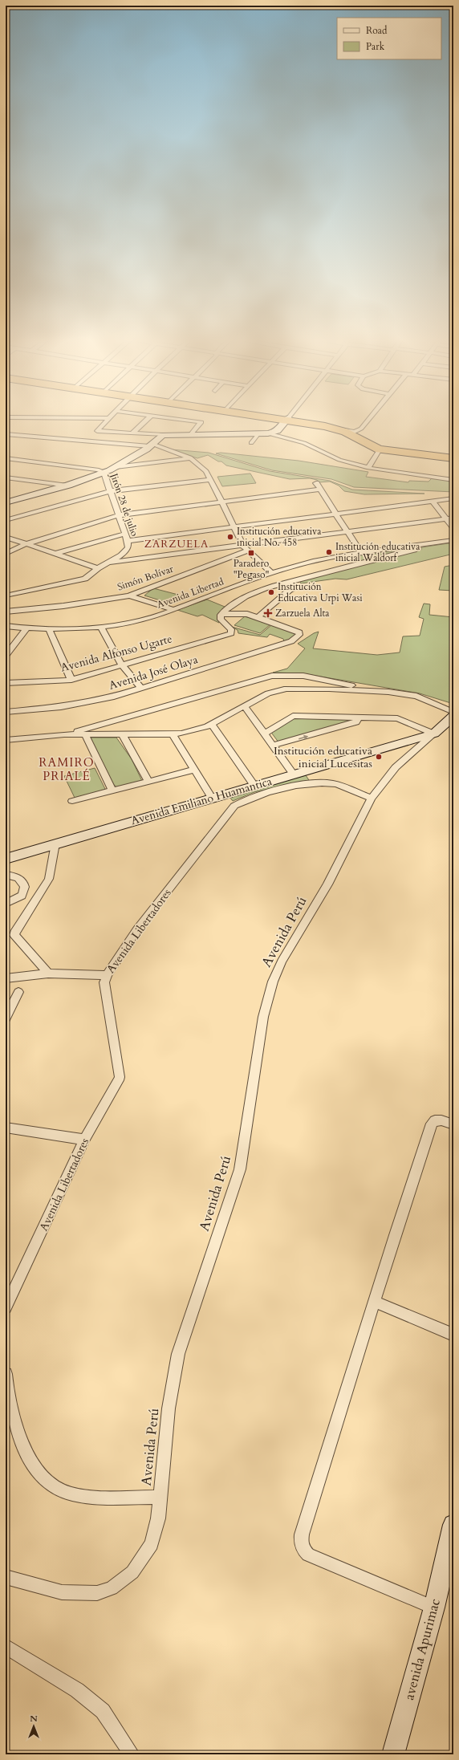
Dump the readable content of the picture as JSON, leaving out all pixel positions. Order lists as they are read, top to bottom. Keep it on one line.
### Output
{"streets":{"street":["Jirón 28 de julio","Simón Bolívar","Avenida Libertad","Avenida Alfonso Ugarte","Avenida José Olaya","Avenida Emiliano Huamantica","Avenida Libertadores","Avenida Perú","avenida Apurimac"]},"crossings":[["Avenida Emiliano Huamantica","Avenida Perú"],["Avenida Libertadores","Avenida Perú"]],"districts":["ZARZUELA","RAMIRO PRIALÉ"],"places":{"other":["Institución educativa inicial No. 458","Institución educativa inicial Waldorf","Institución Educativa Urpi Wasi","Institución educativa inicial Lucesitas"],"transit":["Paradero \"Pegaso\""],"health":["Zarzuela Alta"]},"legend":["Road","Park"],"north":"top"}
